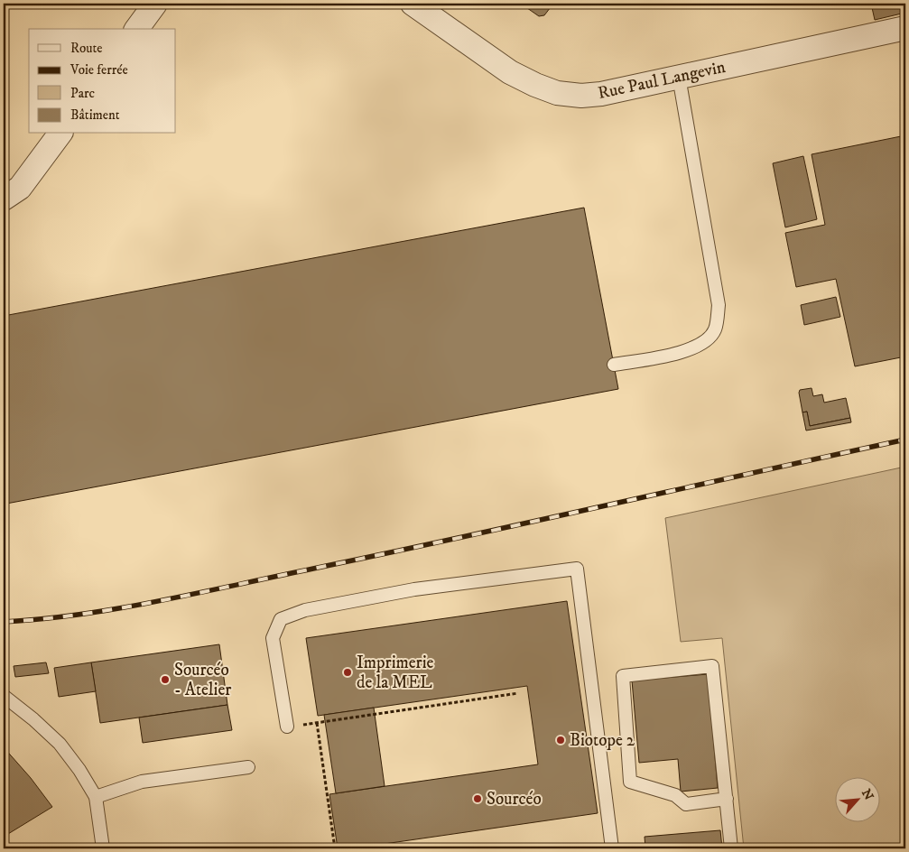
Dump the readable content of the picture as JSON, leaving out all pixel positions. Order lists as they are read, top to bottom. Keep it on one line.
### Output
{"streets":{"street":["Rue Paul Langevin"]},"places":["Imprimerie de la MEL","Sourcéo - Atelier","Biotope 2","Sourcéo"],"legend":["Route","Voie ferrée","Parc","Bâtiment"],"north":"top right"}
